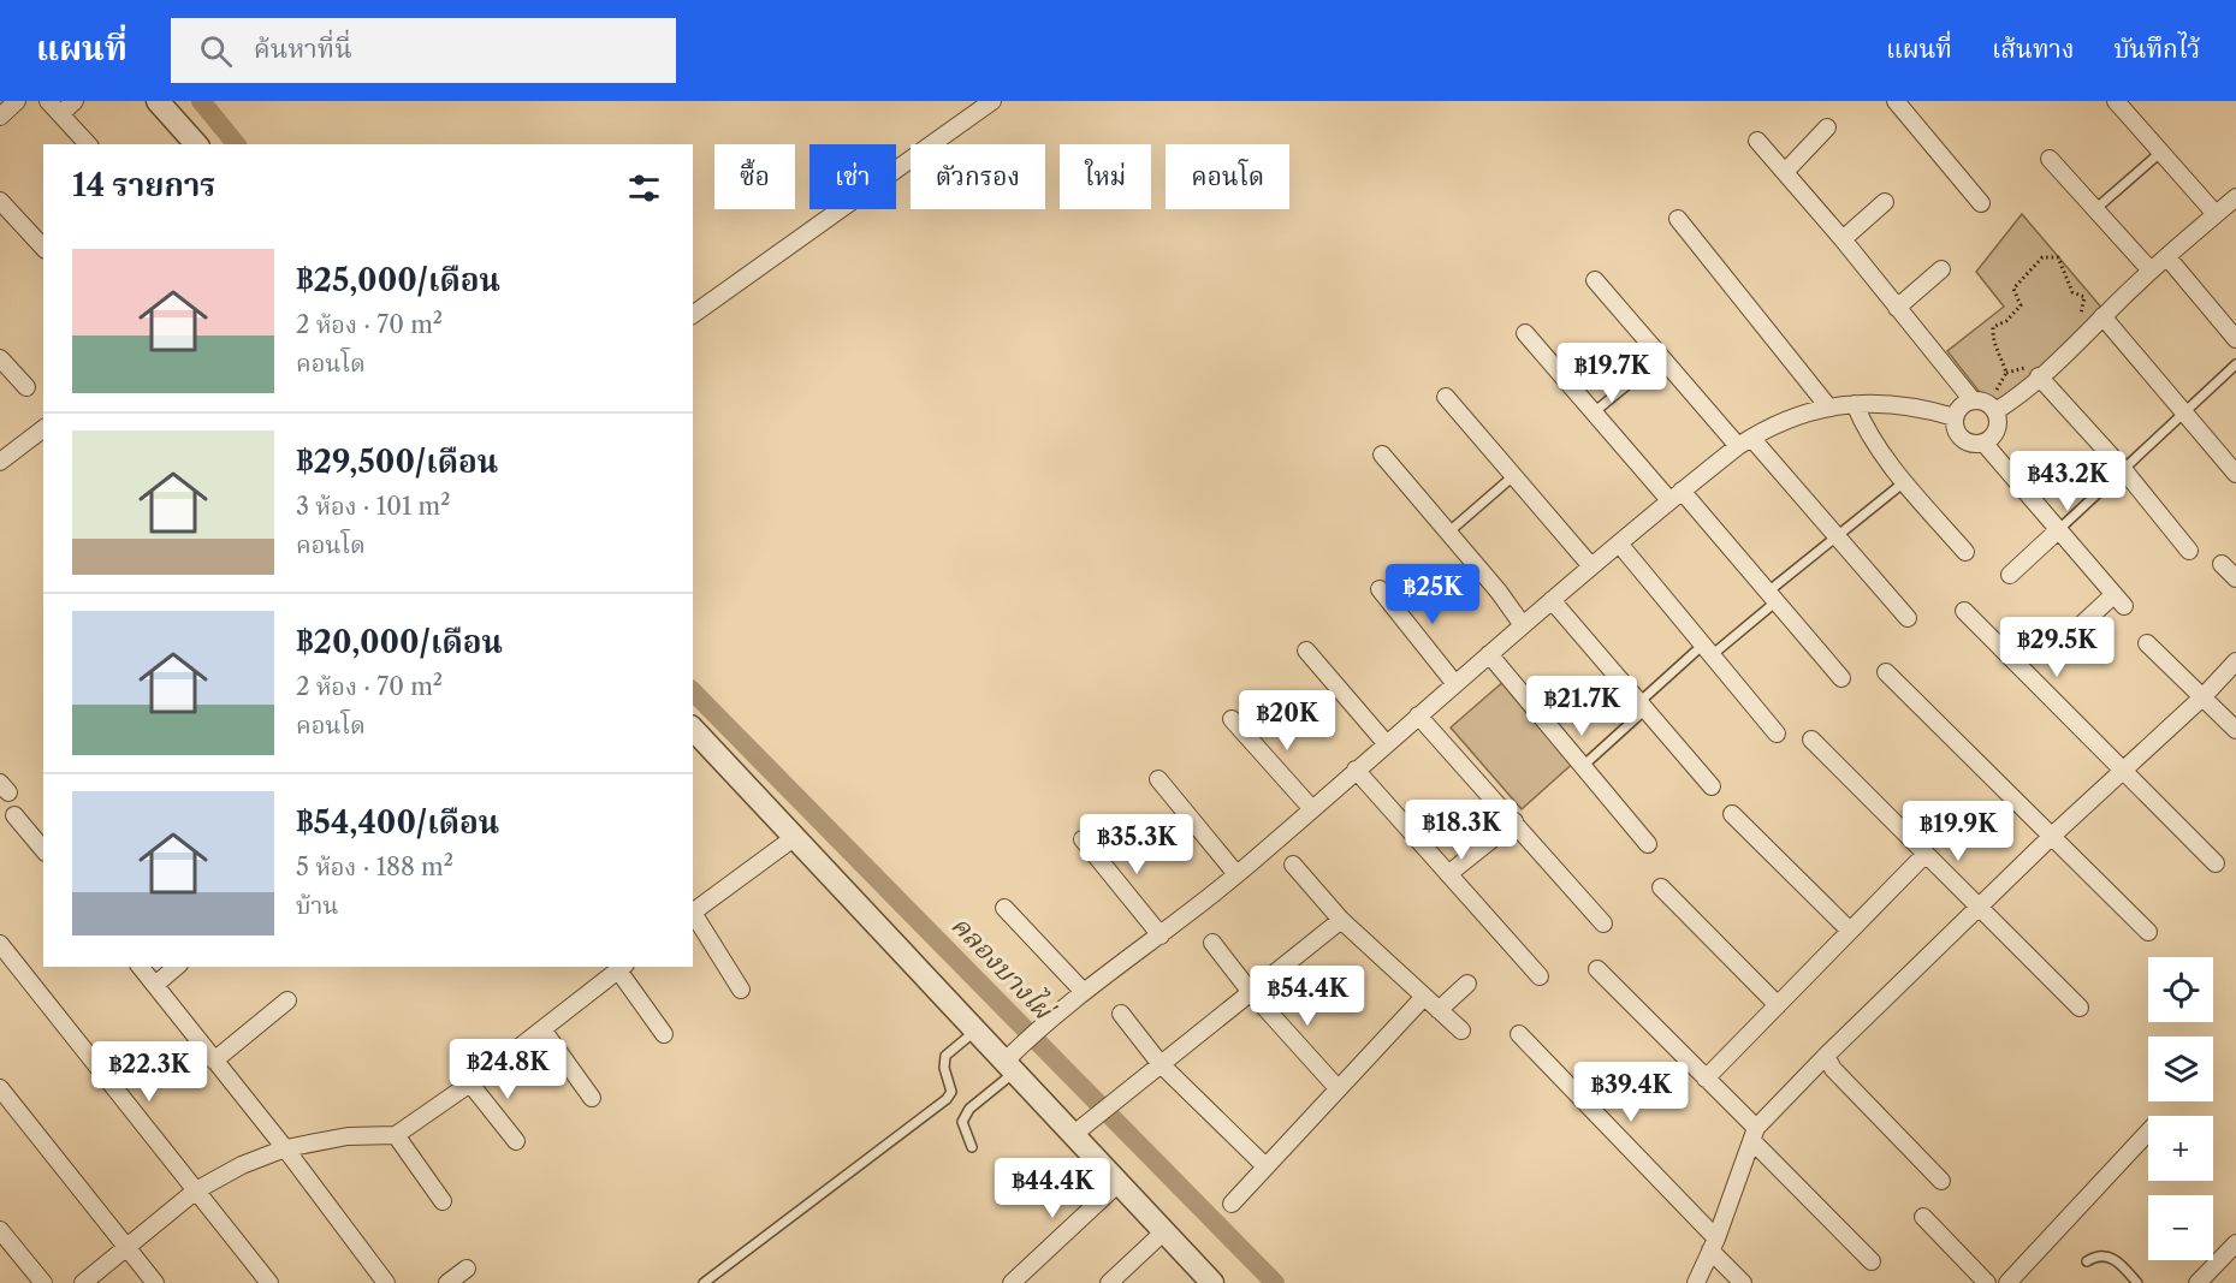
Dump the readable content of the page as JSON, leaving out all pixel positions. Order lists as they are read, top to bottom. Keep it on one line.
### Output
{"water":["คลองบางไผ่"],"page":{"header":"แผนที่","search":"ค้นหาที่นี่","nav":["แผนที่","เส้นทาง","บันทึกไว้"],"chip":["ซื้อ","เช่า","ตัวกรอง","ใหม่","คอนโด"],"heading":"14 รายการ","list":[{"name":"฿25,000/เดือน","note":"2 ห้อง · 70 m² · คอนโด"},{"name":"฿29,500/เดือน","note":"3 ห้อง · 101 m² · คอนโด"},{"name":"฿20,000/เดือน","note":"2 ห้อง · 70 m² · คอนโด"},{"name":"฿54,400/เดือน","note":"5 ห้อง · 188 m² · บ้าน"}],"price":["฿19.7K","฿43.2K","฿25K","฿29.5K","฿21.7K","฿20K","฿18.3K","฿19.9K","฿35.3K","฿54.4K","฿24.8K","฿22.3K","฿39.4K","฿44.4K"],"map_buttons":["+","−"]}}
